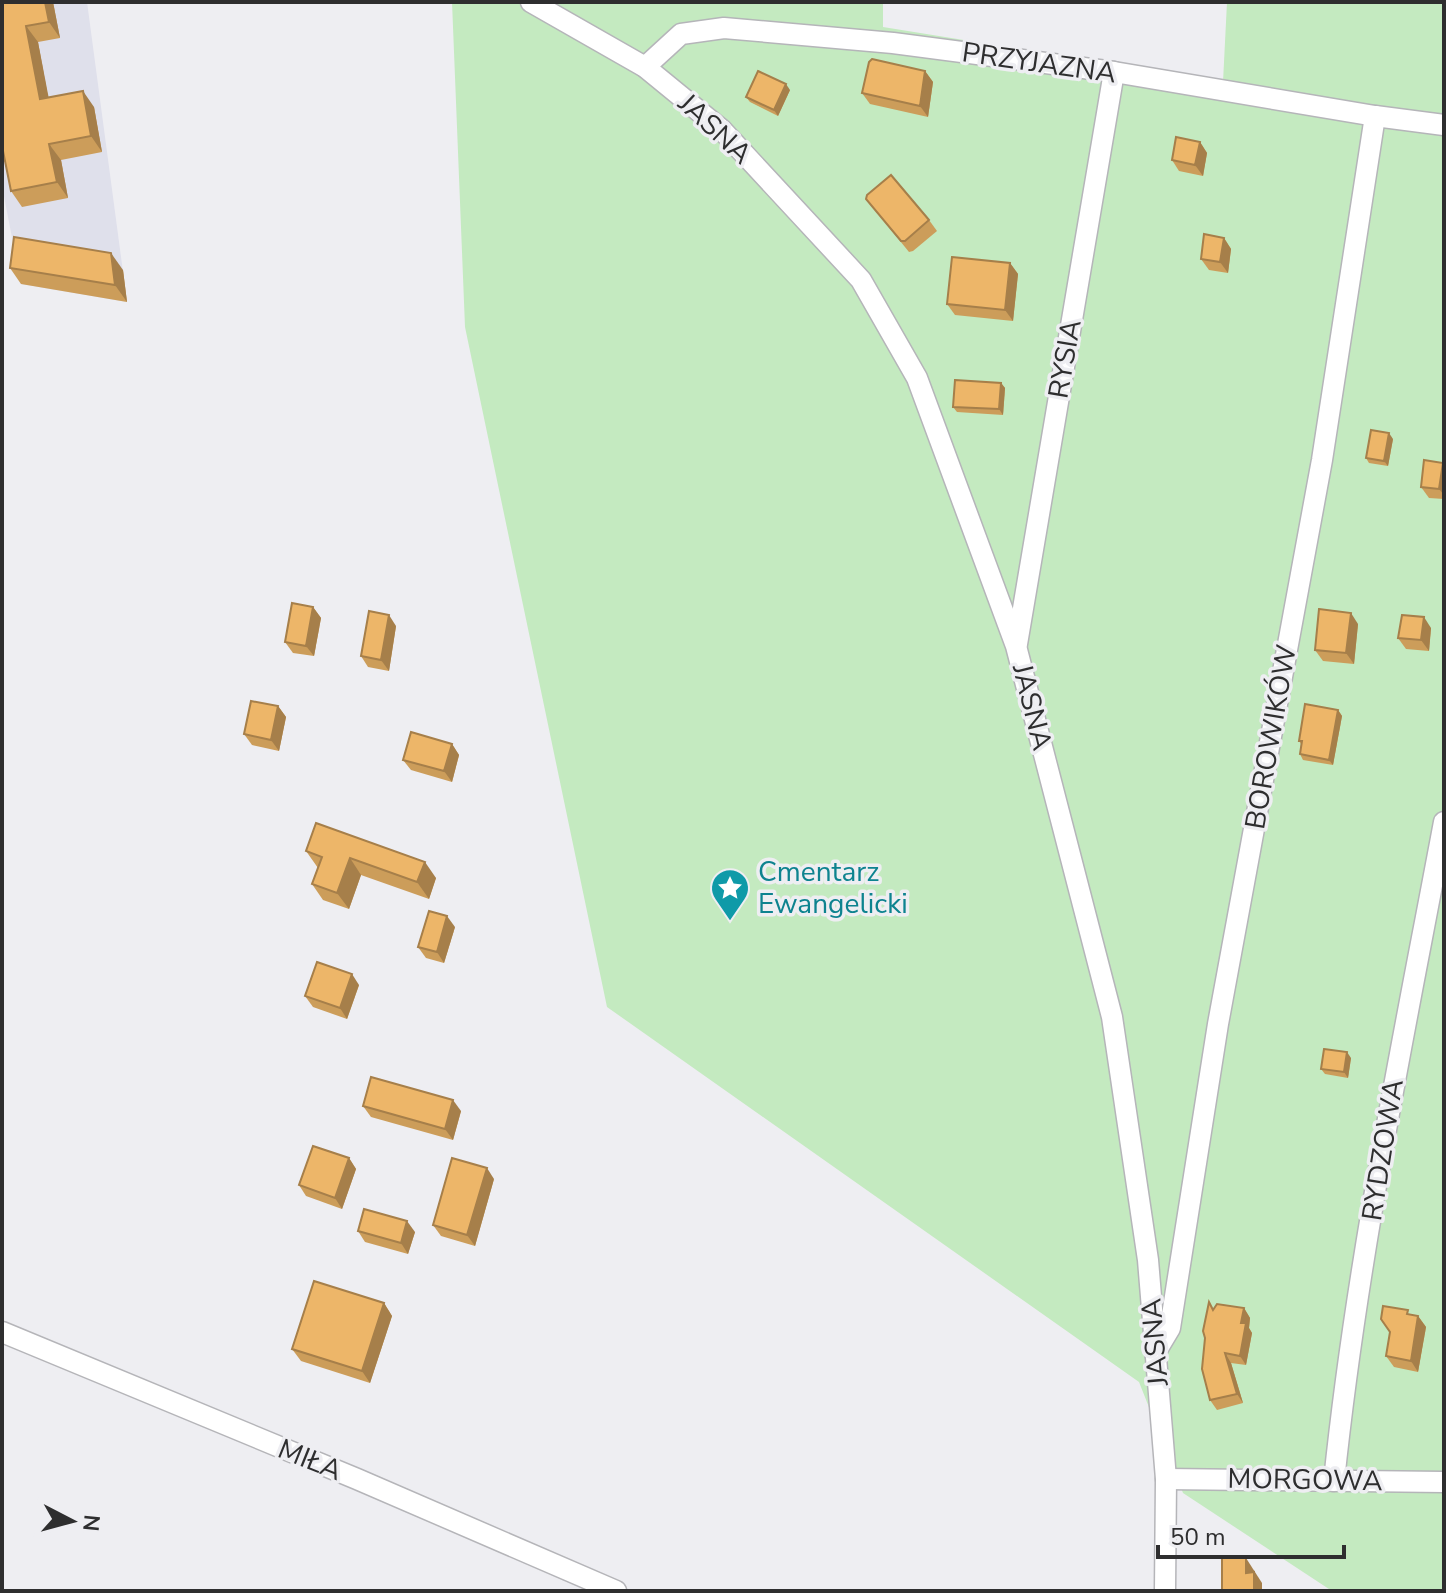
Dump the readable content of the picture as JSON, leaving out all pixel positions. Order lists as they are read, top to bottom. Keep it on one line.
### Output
{"streets":{"street":["PRZYJAZNA","JASNA","RYSIA","BOROWIKÓW","RYDZOWA","MIŁA","MORGOWA"]},"crossings":[["PRZYJAZNA","JASNA"],["PRZYJAZNA","RYSIA"],["PRZYJAZNA","BOROWIKÓW"],["JASNA","RYSIA"],["JASNA","BOROWIKÓW"],["JASNA","MORGOWA"],["RYDZOWA","MORGOWA"]],"places":{"place":["Cmentarz Ewangelicki"]},"scale_bar":"50 m","north":"right"}
